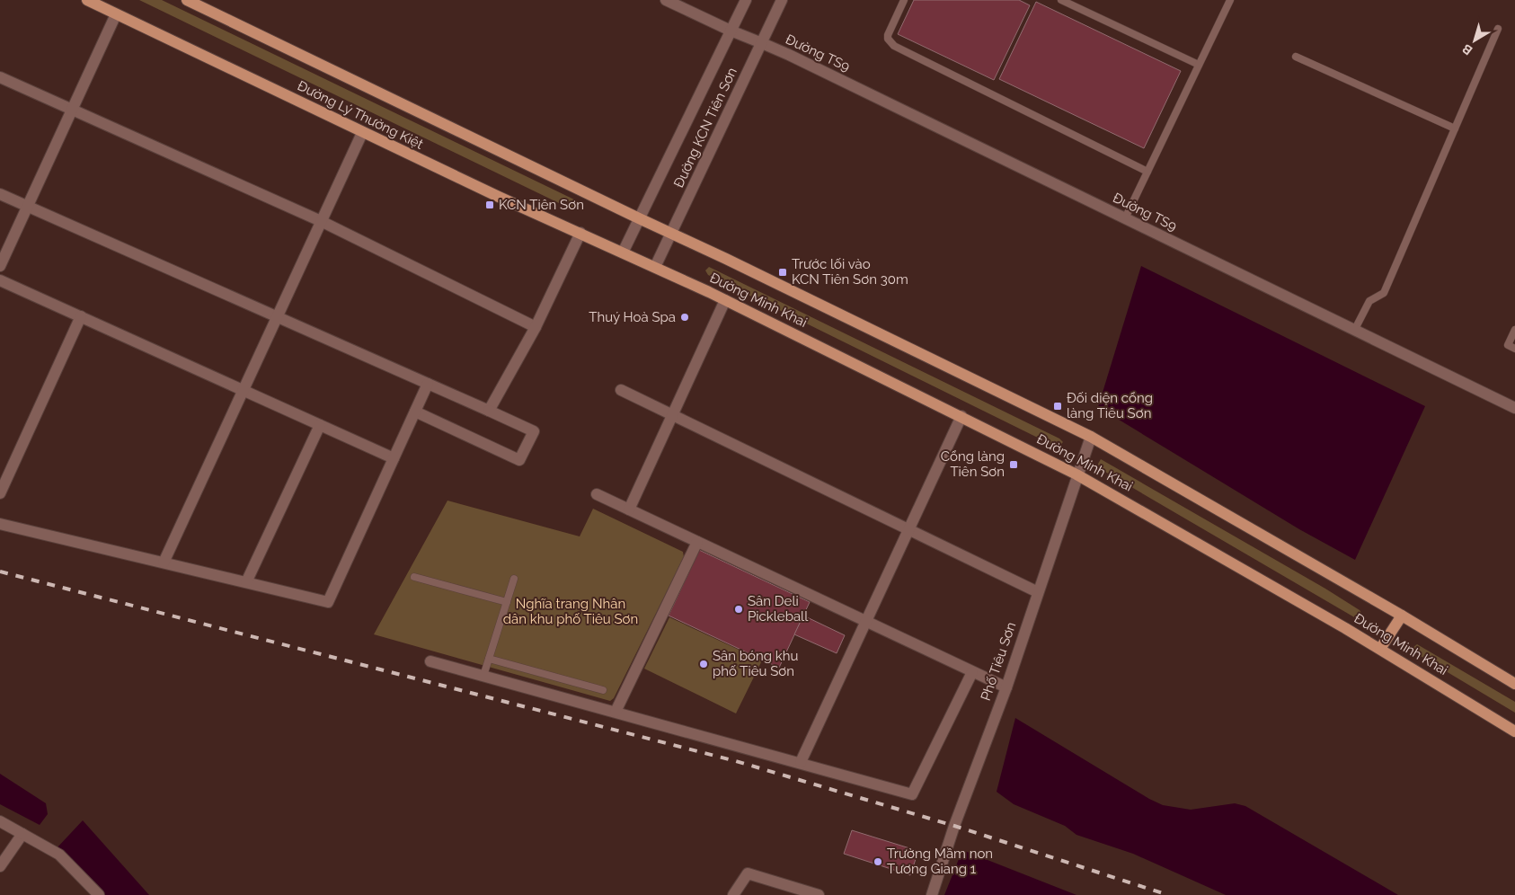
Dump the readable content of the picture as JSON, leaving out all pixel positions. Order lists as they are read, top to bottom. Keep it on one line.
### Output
{"streets":{"main road":["Đường Lý Thường Kiệt","Đường Minh Khai"],"street":["Đường TS9","Đường KCN Tiên Sơn","Phố Tiêu Sơn"]},"crossings":[["Đường TS9","Đường KCN Tiên Sơn"],["Đường Lý Thường Kiệt","Đường KCN Tiên Sơn"],["Đường Lý Thường Kiệt","Đường Minh Khai"],["Đường KCN Tiên Sơn","Đường Minh Khai"],["Đường Minh Khai","Phố Tiêu Sơn"]],"parks":["Nghĩa trang Nhân dân khu phố Tiêu Sơn"],"places":{"transit":["KCN Tiên Sơn","Trước lối vào KCN Tiên Sơn 30m","Đối diện cổng làng Tiêu Sơn","Cổng làng Tiên Sơn"],"other":["Thuý Hoà Spa","Sân Deli Pickleball","Sân bóng khu phố Tiêu Sơn","Trường Mầm non Tương Giang 1"]},"north":"bottom left"}
